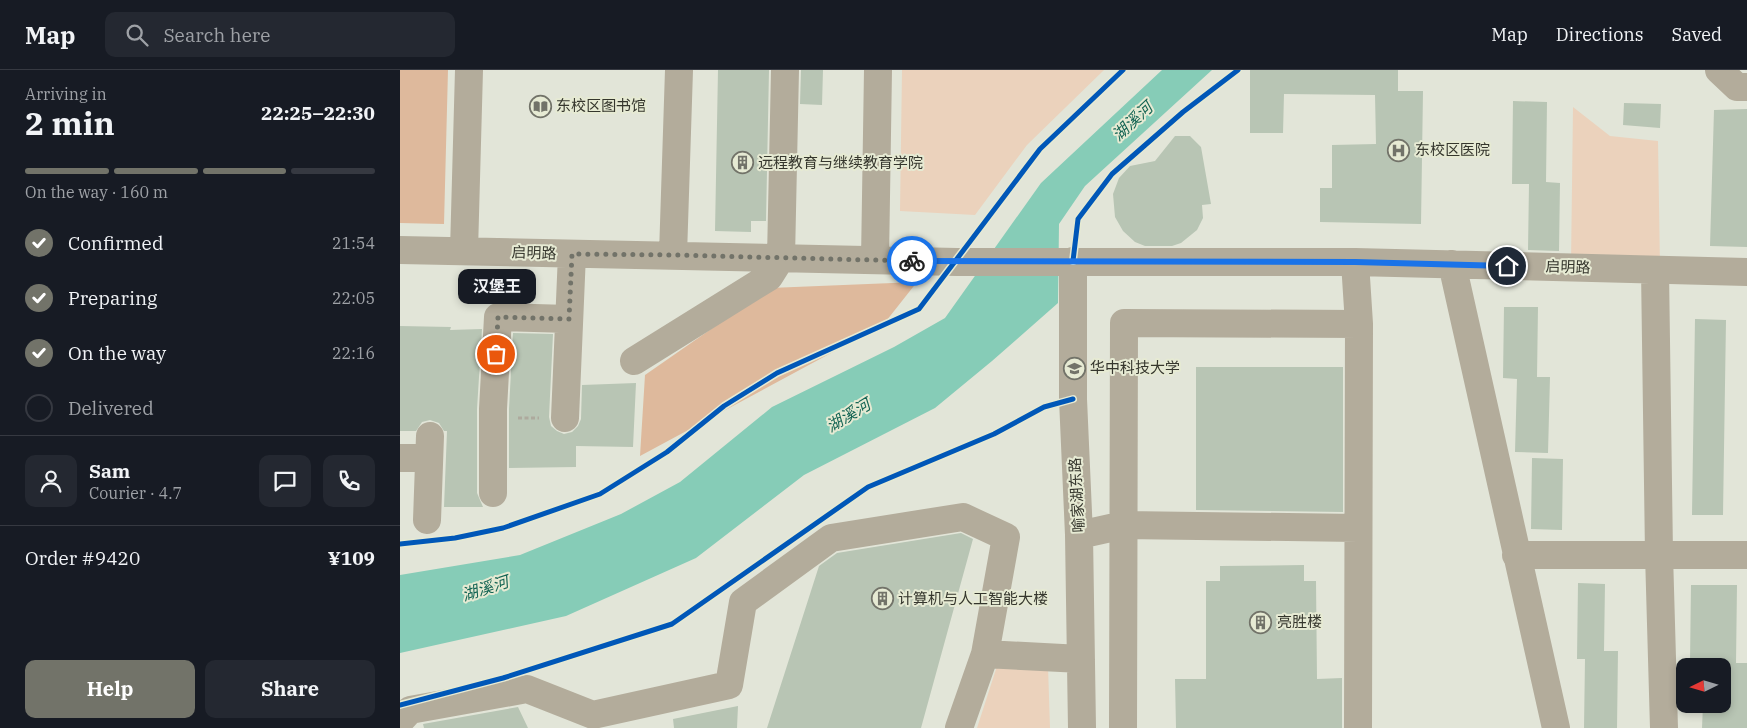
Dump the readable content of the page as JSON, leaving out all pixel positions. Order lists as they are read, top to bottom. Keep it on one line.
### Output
{"streets":{"street":["启明路","喻家湖东路"]},"crossings":[["启明路","喻家湖东路"]],"water":["湖溪河"],"places":{"library":["东校区图书馆"],"hospital":["东校区医院"],"building":["远程教育与继续教育学院","计算机与人工智能大楼","亮胜楼"],"other":["汉堡王"],"school or university":["华中科技大学"]},"north":"left","page":{"header":"Map","search":"Search here","nav":["Map","Directions","Saved"],"heading":["2 min","Arriving in","22:25–22:30"],"panel":["Sam","Courier · 4.7","Order #9420","¥109"],"bar":"On the way · 160 m","list":[["Confirmed","21:54"],["Preparing","22:05"],["On the way","22:16"],"Delivered"],"bubble":"汉堡王","buttons":["Help","Share"]}}
